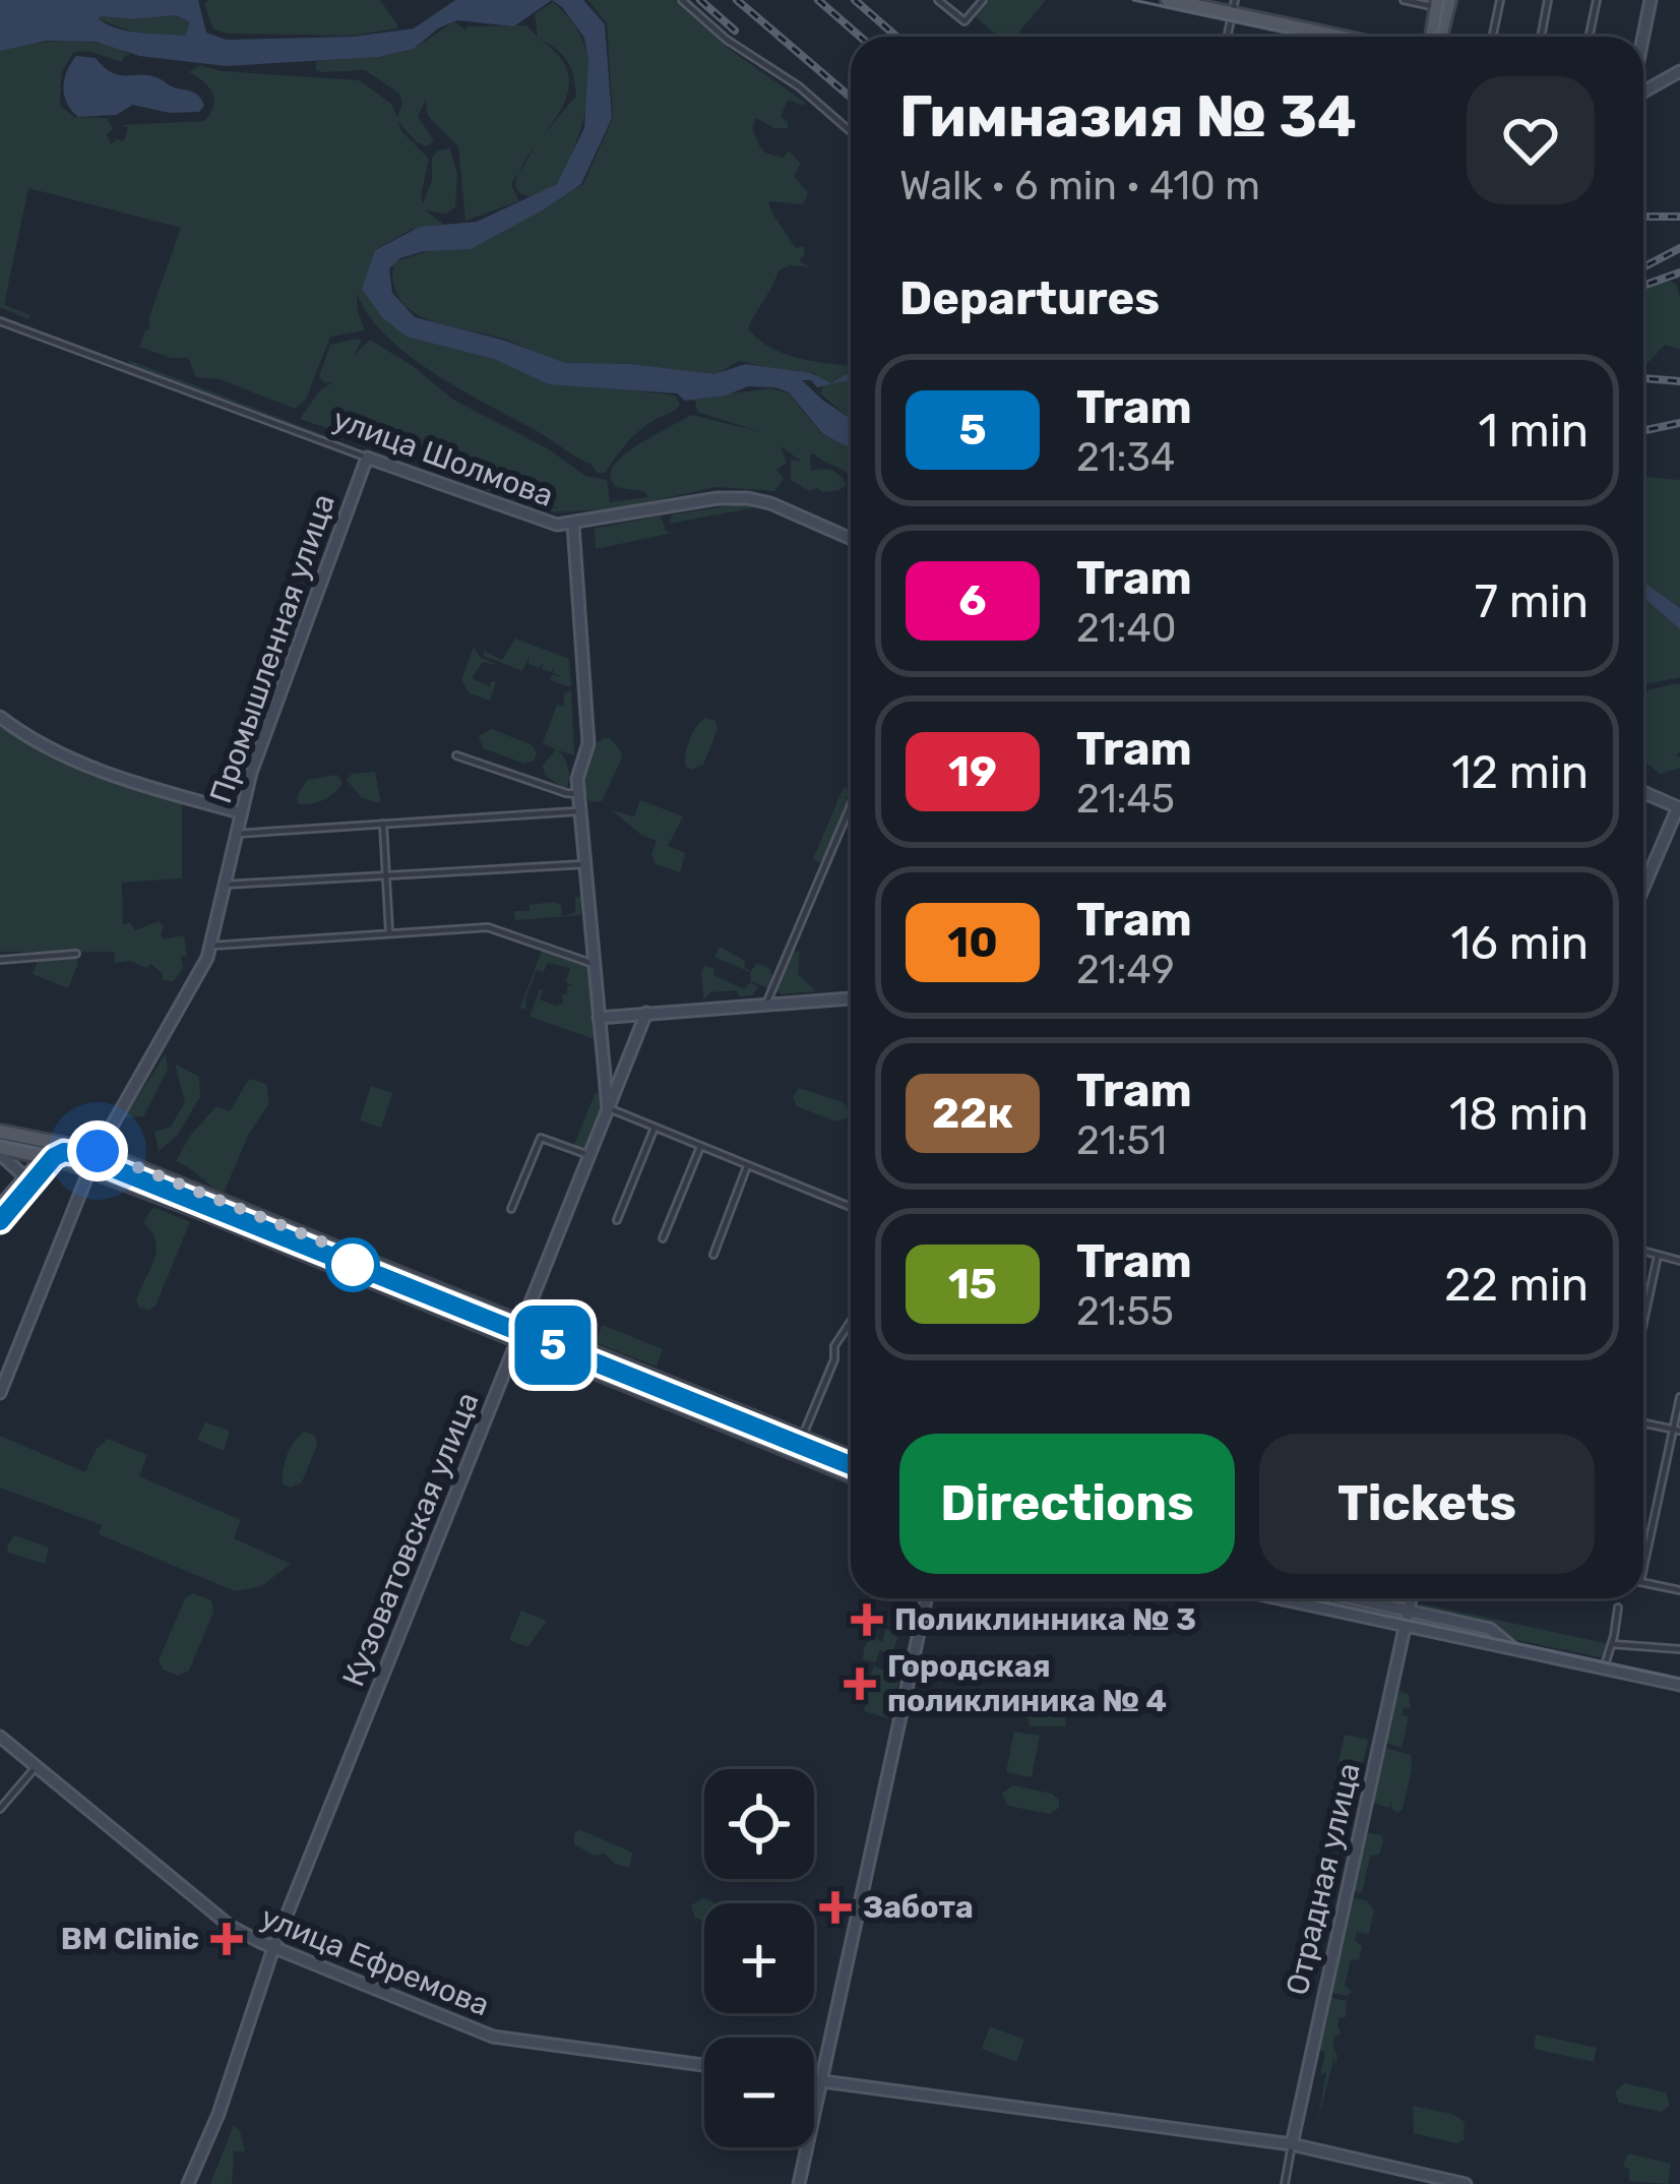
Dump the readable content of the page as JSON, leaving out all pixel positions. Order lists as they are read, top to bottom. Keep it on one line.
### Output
{"streets":{"main road":["Промышленная улица","Кузоватовская улица"],"street":["улица Шолмова","Отрадная улица","улица Ефремова"]},"crossings":[["улица Шолмова","Промышленная улица"],["Кузоватовская улица","улица Ефремова"]],"places":{"health":["Поликлинника № 3","Городская поликлиника № 4","Забота","BM Clinic"]},"lines":["tram line 5"],"page":{"on_map":"5","heading":[["Гимназия № 34","Walk · 6 min · 410 m"],"Departures"],"list":[{"mark":"5","name":"Tram","note":"21:34","value":"1 min"},{"mark":"6","name":"Tram","note":"21:40","value":"7 min"},{"mark":"19","name":"Tram","note":"21:45","value":"12 min"},{"mark":"10","name":"Tram","note":"21:49","value":"16 min"},{"mark":"22к","name":"Tram","note":"21:51","value":"18 min"},{"mark":"15","name":"Tram","note":"21:55","value":"22 min"}],"buttons":["Directions","Tickets"],"map_buttons":["+","−"]}}
